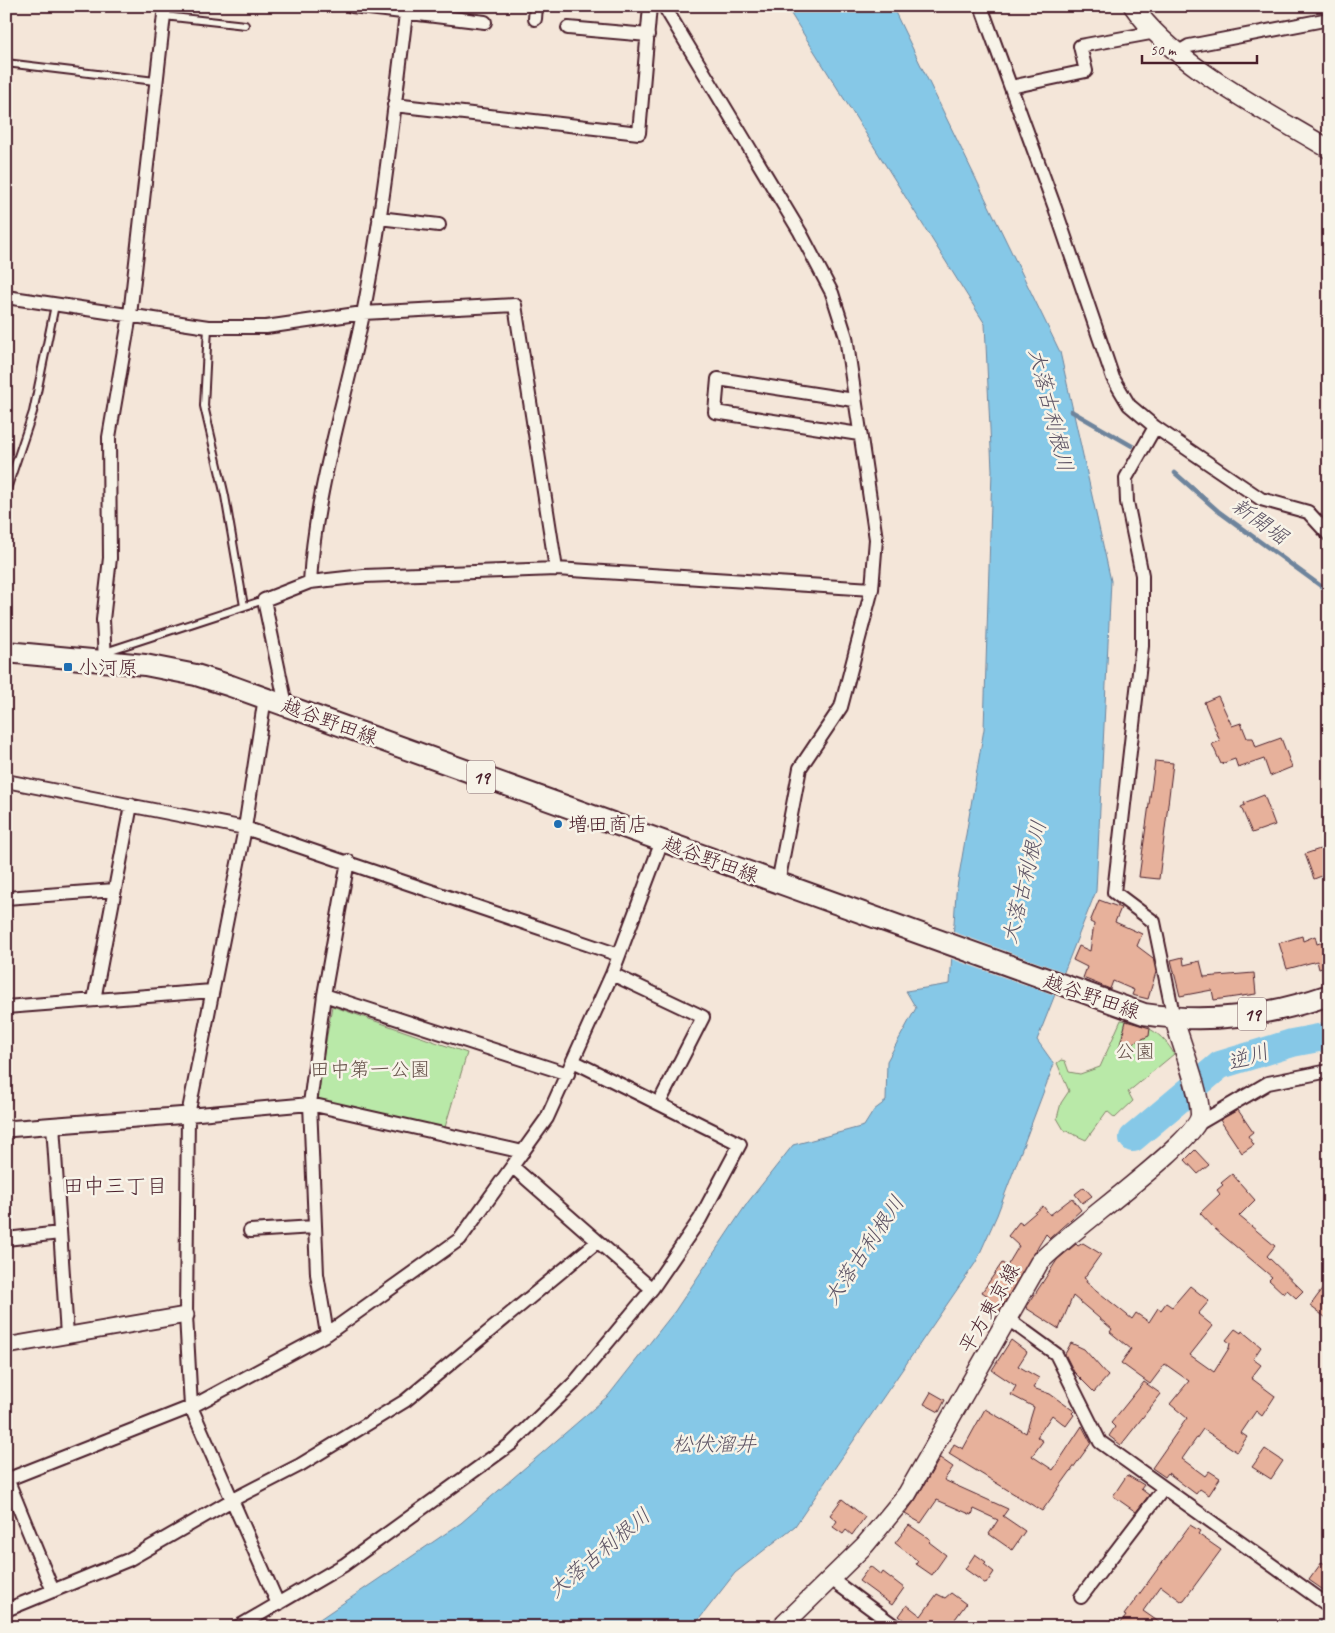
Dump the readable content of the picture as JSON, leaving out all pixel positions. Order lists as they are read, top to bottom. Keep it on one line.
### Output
{"streets":{"main road":["越谷野田線","19","平方東京線"]},"districts":["田中三丁目"],"water":["大落古利根川","新開堀","逆川","松伏溜井"],"parks":["公園","田中第一公園"],"places":{"transit":["小河原"],"other":["増田商店"]},"scale_bar":"50 m"}
